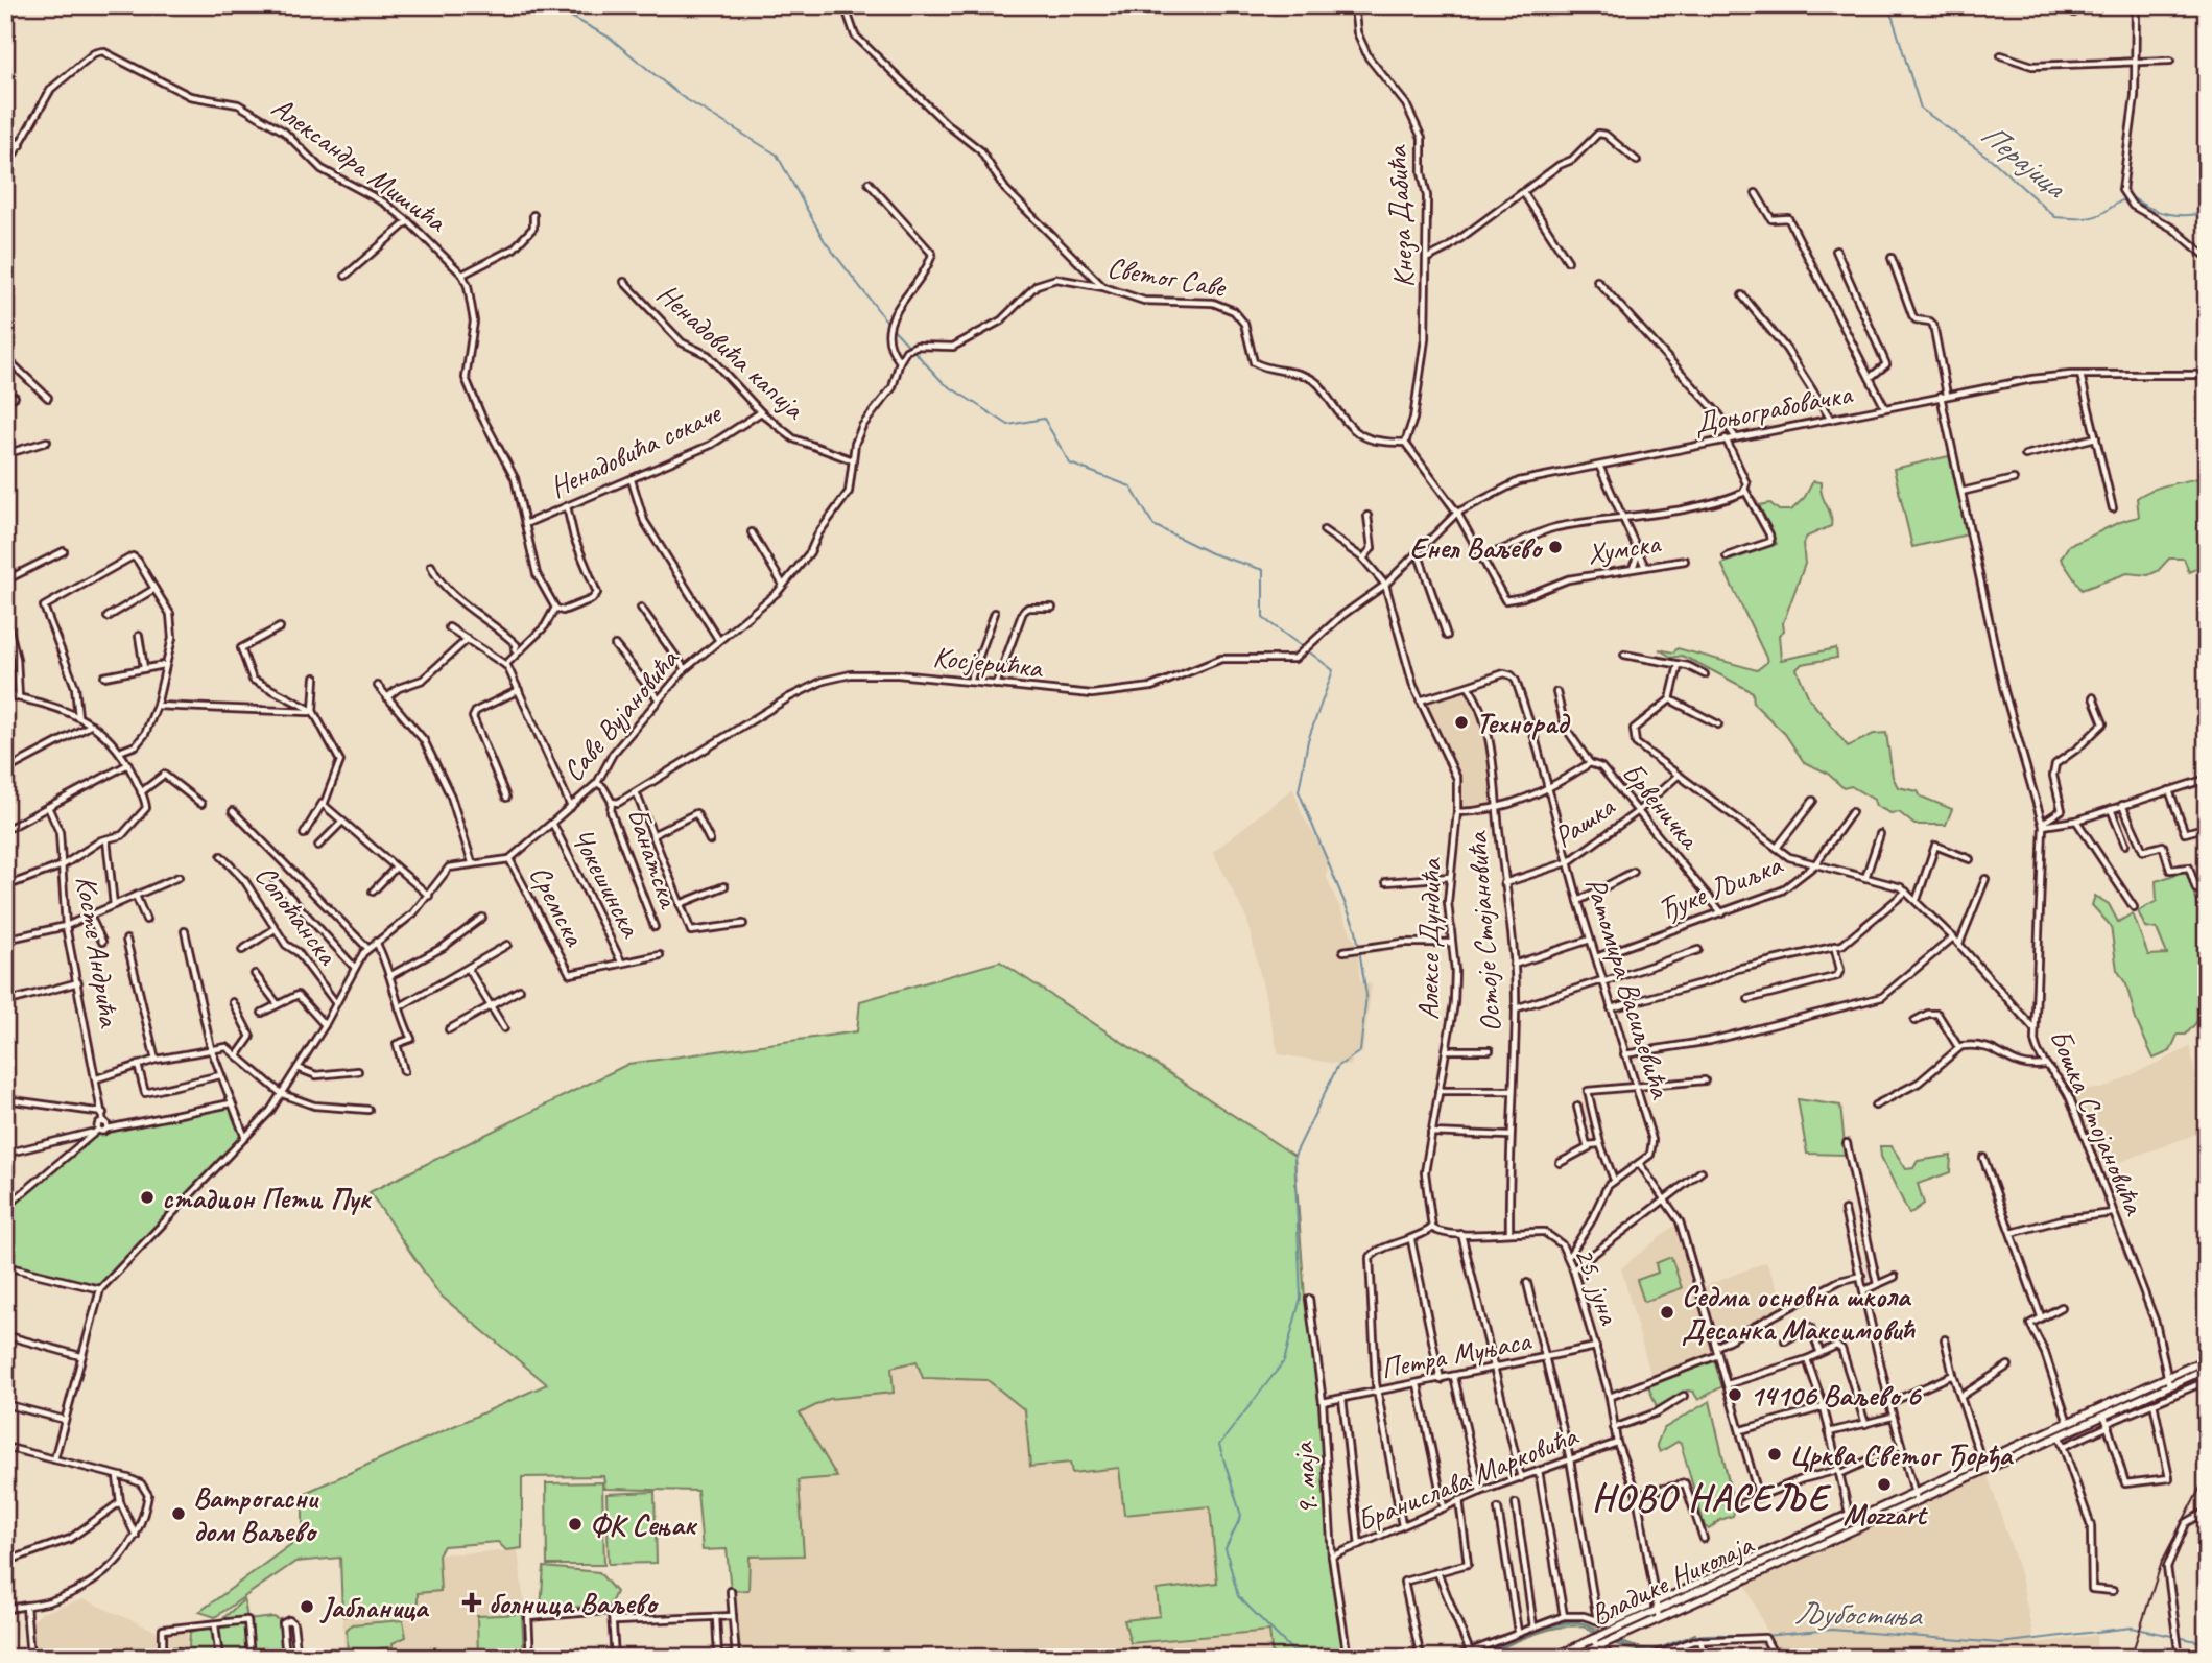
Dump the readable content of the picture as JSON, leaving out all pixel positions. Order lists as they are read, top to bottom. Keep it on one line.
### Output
{"streets":{"main road":["Владике Николаја"],"street":["Александра Мишића","Кнеза Дабића","Светог Саве","Ненадовића капија","Доњограбовачка","Ненадовића сокаче","Хумска","Косјерићка","Саве Вујановића","Брвеничка","Рашка","Банатска","Чокешинска","Ђуке Љиљка","Сремска","Сопоћанска","Остоје Стојановића","Алексе Дундића","Косте Андрића","Ратомира Васиљевића","Бошка Стојановића","25. јуна","Петра Муњаса","Бранислава Марковића","9. маја"]},"crossings":[["Александра Мишића","Ненадовића сокаче"],["Кнеза Дабића","Светог Саве"],["Светог Саве","Саве Вујановића"],["Ненадовића капија","Ненадовића сокаче"],["Ненадовића капија","Саве Вујановића"],["Доњограбовачка","Косјерићка"],["Доњограбовачка","Алексе Дундића"],["Доњограбовачка","Бошка Стојановића"],["Косјерићка","Банатска"],["Косјерићка","Алексе Дундића"],["Саве Вујановића","Чокешинска"],["Саве Вујановића","Сремска"],["Брвеничка","Рашка"],["Брвеничка","Ђуке Љиљка"],["Рашка","Остоје Стојановића"],["Рашка","Ратомира Васиљевића"],["Чокешинска","Сремска"],["Ђуке Љиљка","Ратомира Васиљевића"],["Остоје Стојановића","Ратомира Васиљевића"],["Остоје Стојановића","25. јуна"],["Алексе Дундића","25. јуна"],["Бошка Стојановића","Владике Николаја"],["25. јуна","Петра Муњаса"],["25. јуна","Бранислава Марковића"],["25. јуна","Владике Николаја"],["Петра Муњаса","9. маја"],["Бранислава Марковића","9. маја"]],"districts":["НОВО НАСЕЉЕ"],"water":["Перајица","Љубостиња"],"places":{"other":["Енел Ваљево","Технорад","стадион Пети Пук","Седма основна школа Десанка Максимовић","14106 Ваљево 6","Црква Светог Ђорђа","Mozzart","Ватрогасни дом Ваљево","ФК Сењак","Јабланица"],"health":["болница Ваљево"]}}
